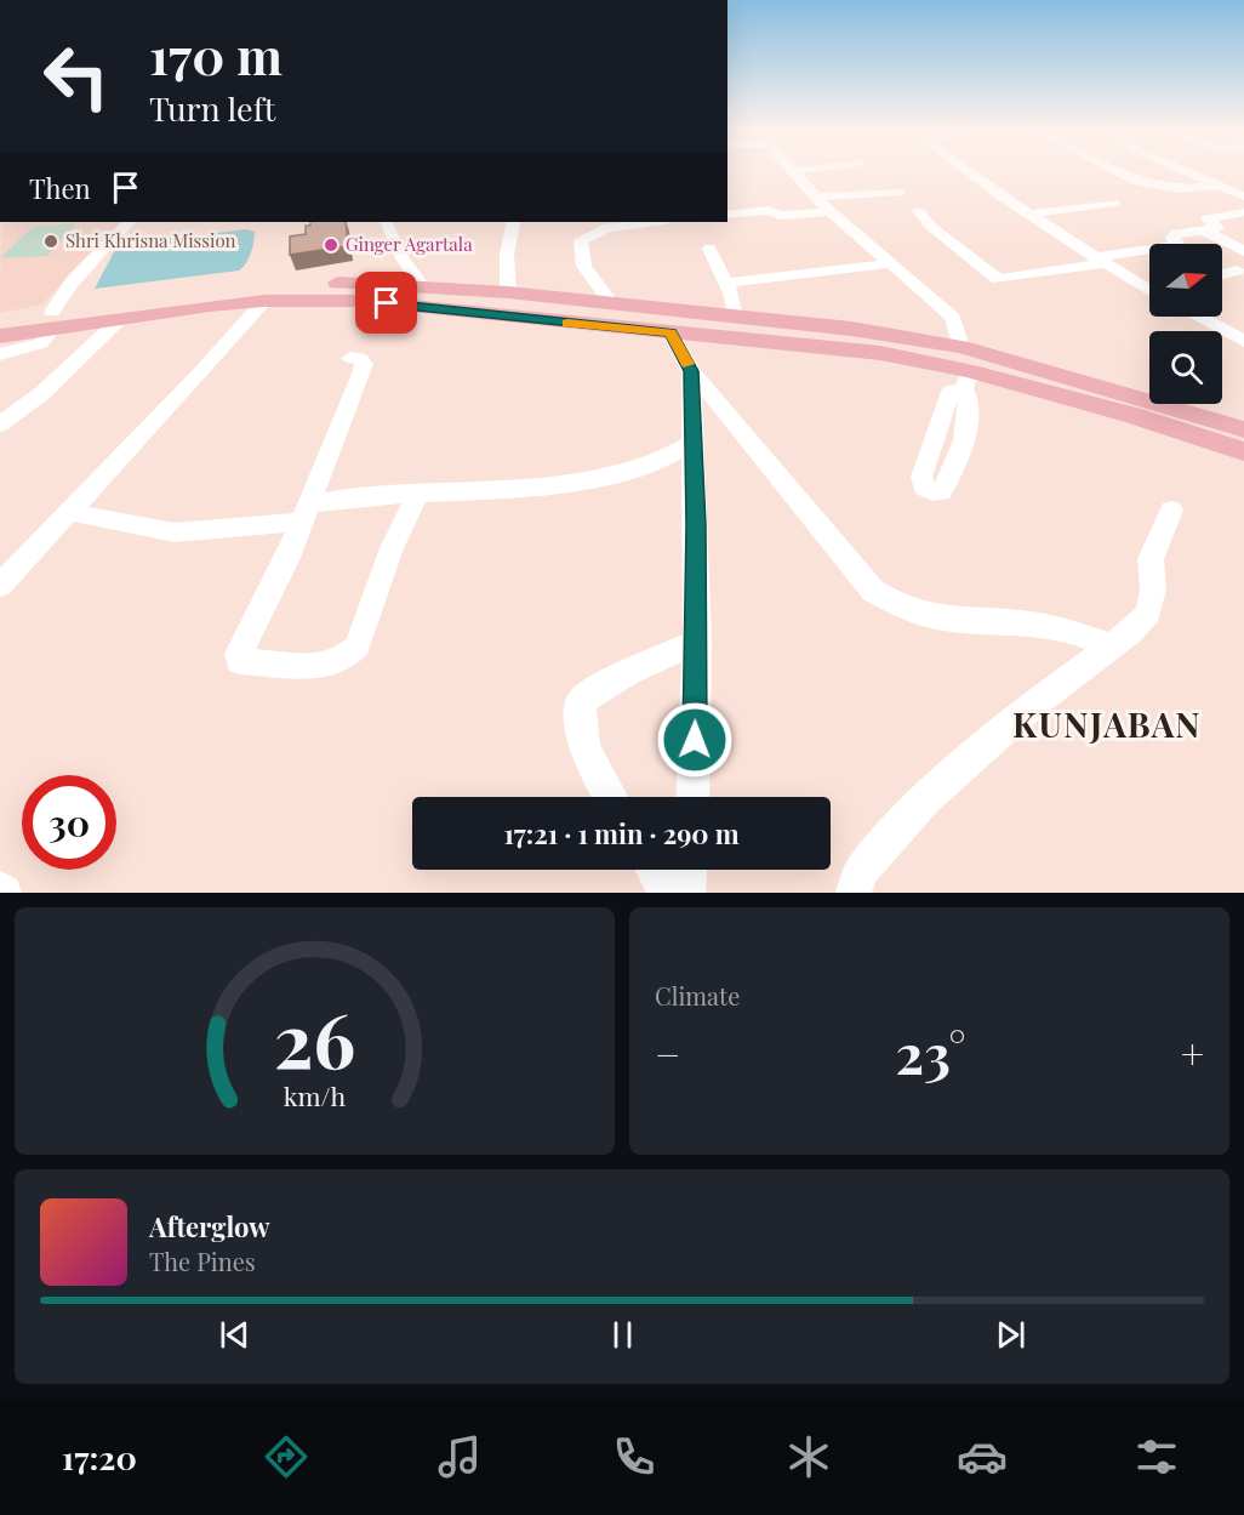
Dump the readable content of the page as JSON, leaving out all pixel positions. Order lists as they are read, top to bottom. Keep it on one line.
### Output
{"districts":["KUNJABAN"],"places":["Shri Khrisna Mission","Ginger Agartala"],"north":"right","page":{"turn":["170 m","Turn left"],"then":"Then","limit":"30","trip":"17:21 · 1 min · 290 m","tile":"Climate","heat":["−","23°","+"],"song":["Afterglow","The Pines"],"tabs":"17:20","gauge":["26","km/h"]}}
